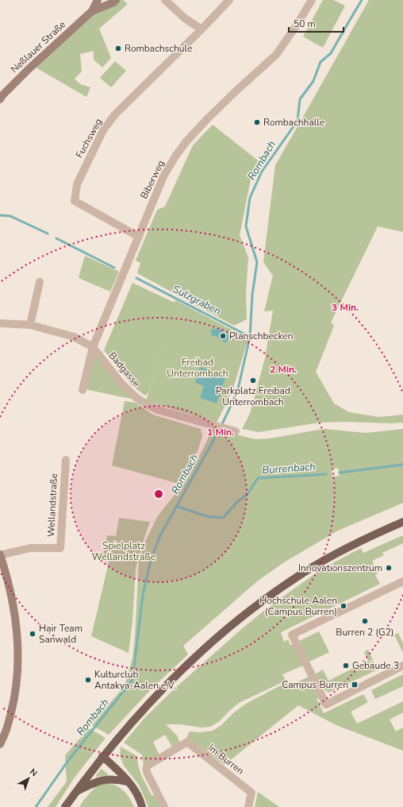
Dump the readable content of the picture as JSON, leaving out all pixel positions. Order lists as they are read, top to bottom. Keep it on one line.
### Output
{"streets":{"main road":["Neßlauer Straße","Wellandstraße"],"street":["Fuchsweg","Biberweg","Badgasse","Im Burren"]},"crossings":[["Fuchsweg","Biberweg"],["Biberweg","Badgasse"]],"water":["Rombach","Sulzgraben","Burrenbach"],"parks":["Freibad Unterrombach","Spielplatz Wellandstraße"],"places":{"other":["Rombachschule","Rombachhalle","Planschbecken","Parkplatz Freibad Unterrombach","Innovationszentrum","Hochschule Aalen (Campus Burren)","Burren 2 (G2)","Hair Team Sanwald","Gebäude 3","Kulturclub Antakya-Aalen e.V."],"transit":["Campus Burren"]},"scale_bar":"50 m","north":"top right","rings":["3 Min.","2 Min.","1 Min."]}
